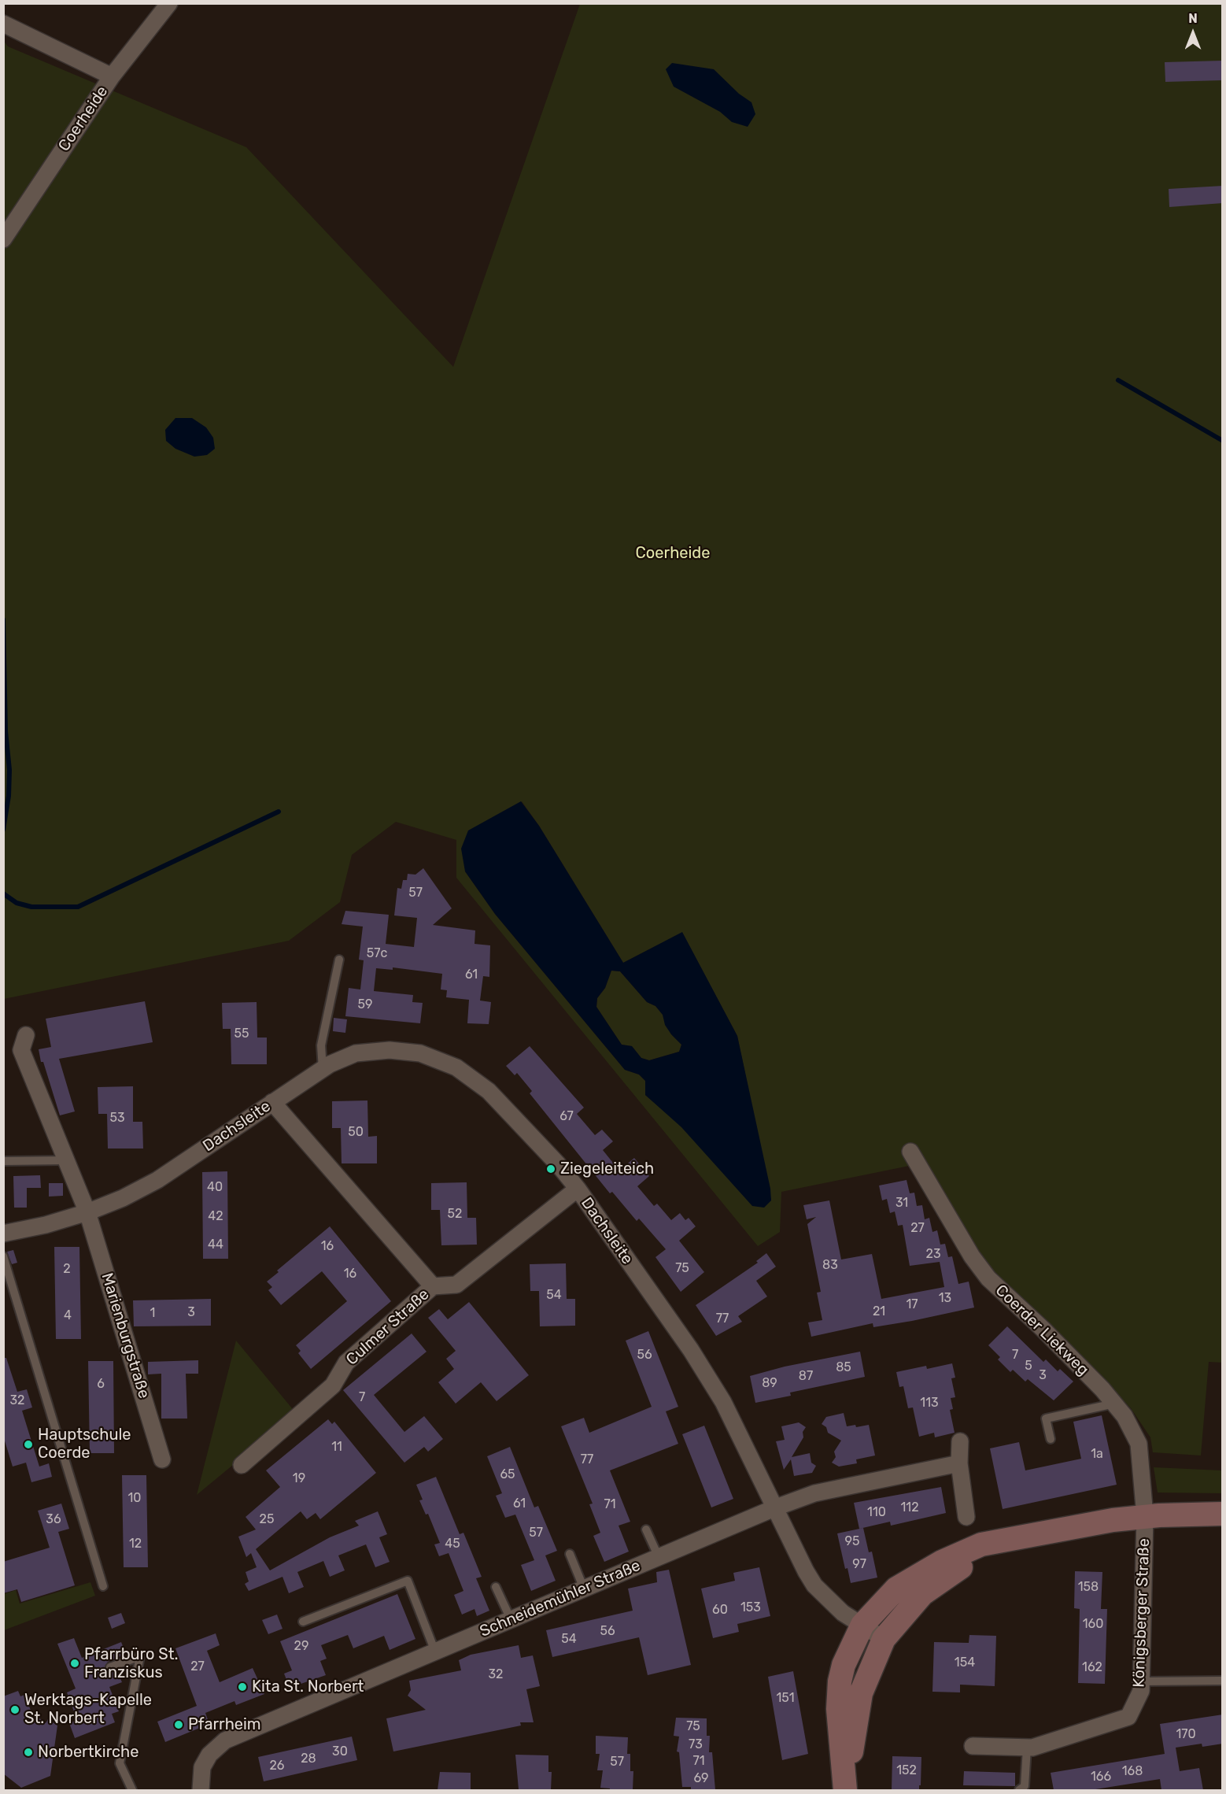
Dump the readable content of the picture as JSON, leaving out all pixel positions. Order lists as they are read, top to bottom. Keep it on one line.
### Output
{"streets":{"street":["Coerheide","Dachsleite","Culmer Straße","Coerder Liekweg","Marienburgstraße","Schneidemühler Straße","Königsberger Straße"]},"crossings":[["Dachsleite","Culmer Straße"],["Dachsleite","Marienburgstraße"],["Dachsleite","Schneidemühler Straße"],["Dachsleite","Königsberger Straße"],["Coerder Liekweg","Königsberger Straße"]],"parks":["Coerheide"],"places":["Ziegeleiteich","Hauptschule Coerde","Pfarrbüro St. Franziskus","Kita St. Norbert","Werktags-Kapelle St. Norbert","Pfarrheim","Norbertkirche"],"house_numbers":["57","57c","61","59","55","67","53","50","40","31","52","42","27","44","16","23","83","75","2","16","54","13","17","21","3","1","4","77","56","7","5","85","3","87","89","6","7","32","113","11","1a","77","65","19","10","61","71","112","110","36","25","57","95","12","45","97","158","153","60","160","56","54","29","154","27","162","32","151","75","170","73","30","28","71","57","26","152","168","166","69"],"north":"top"}
